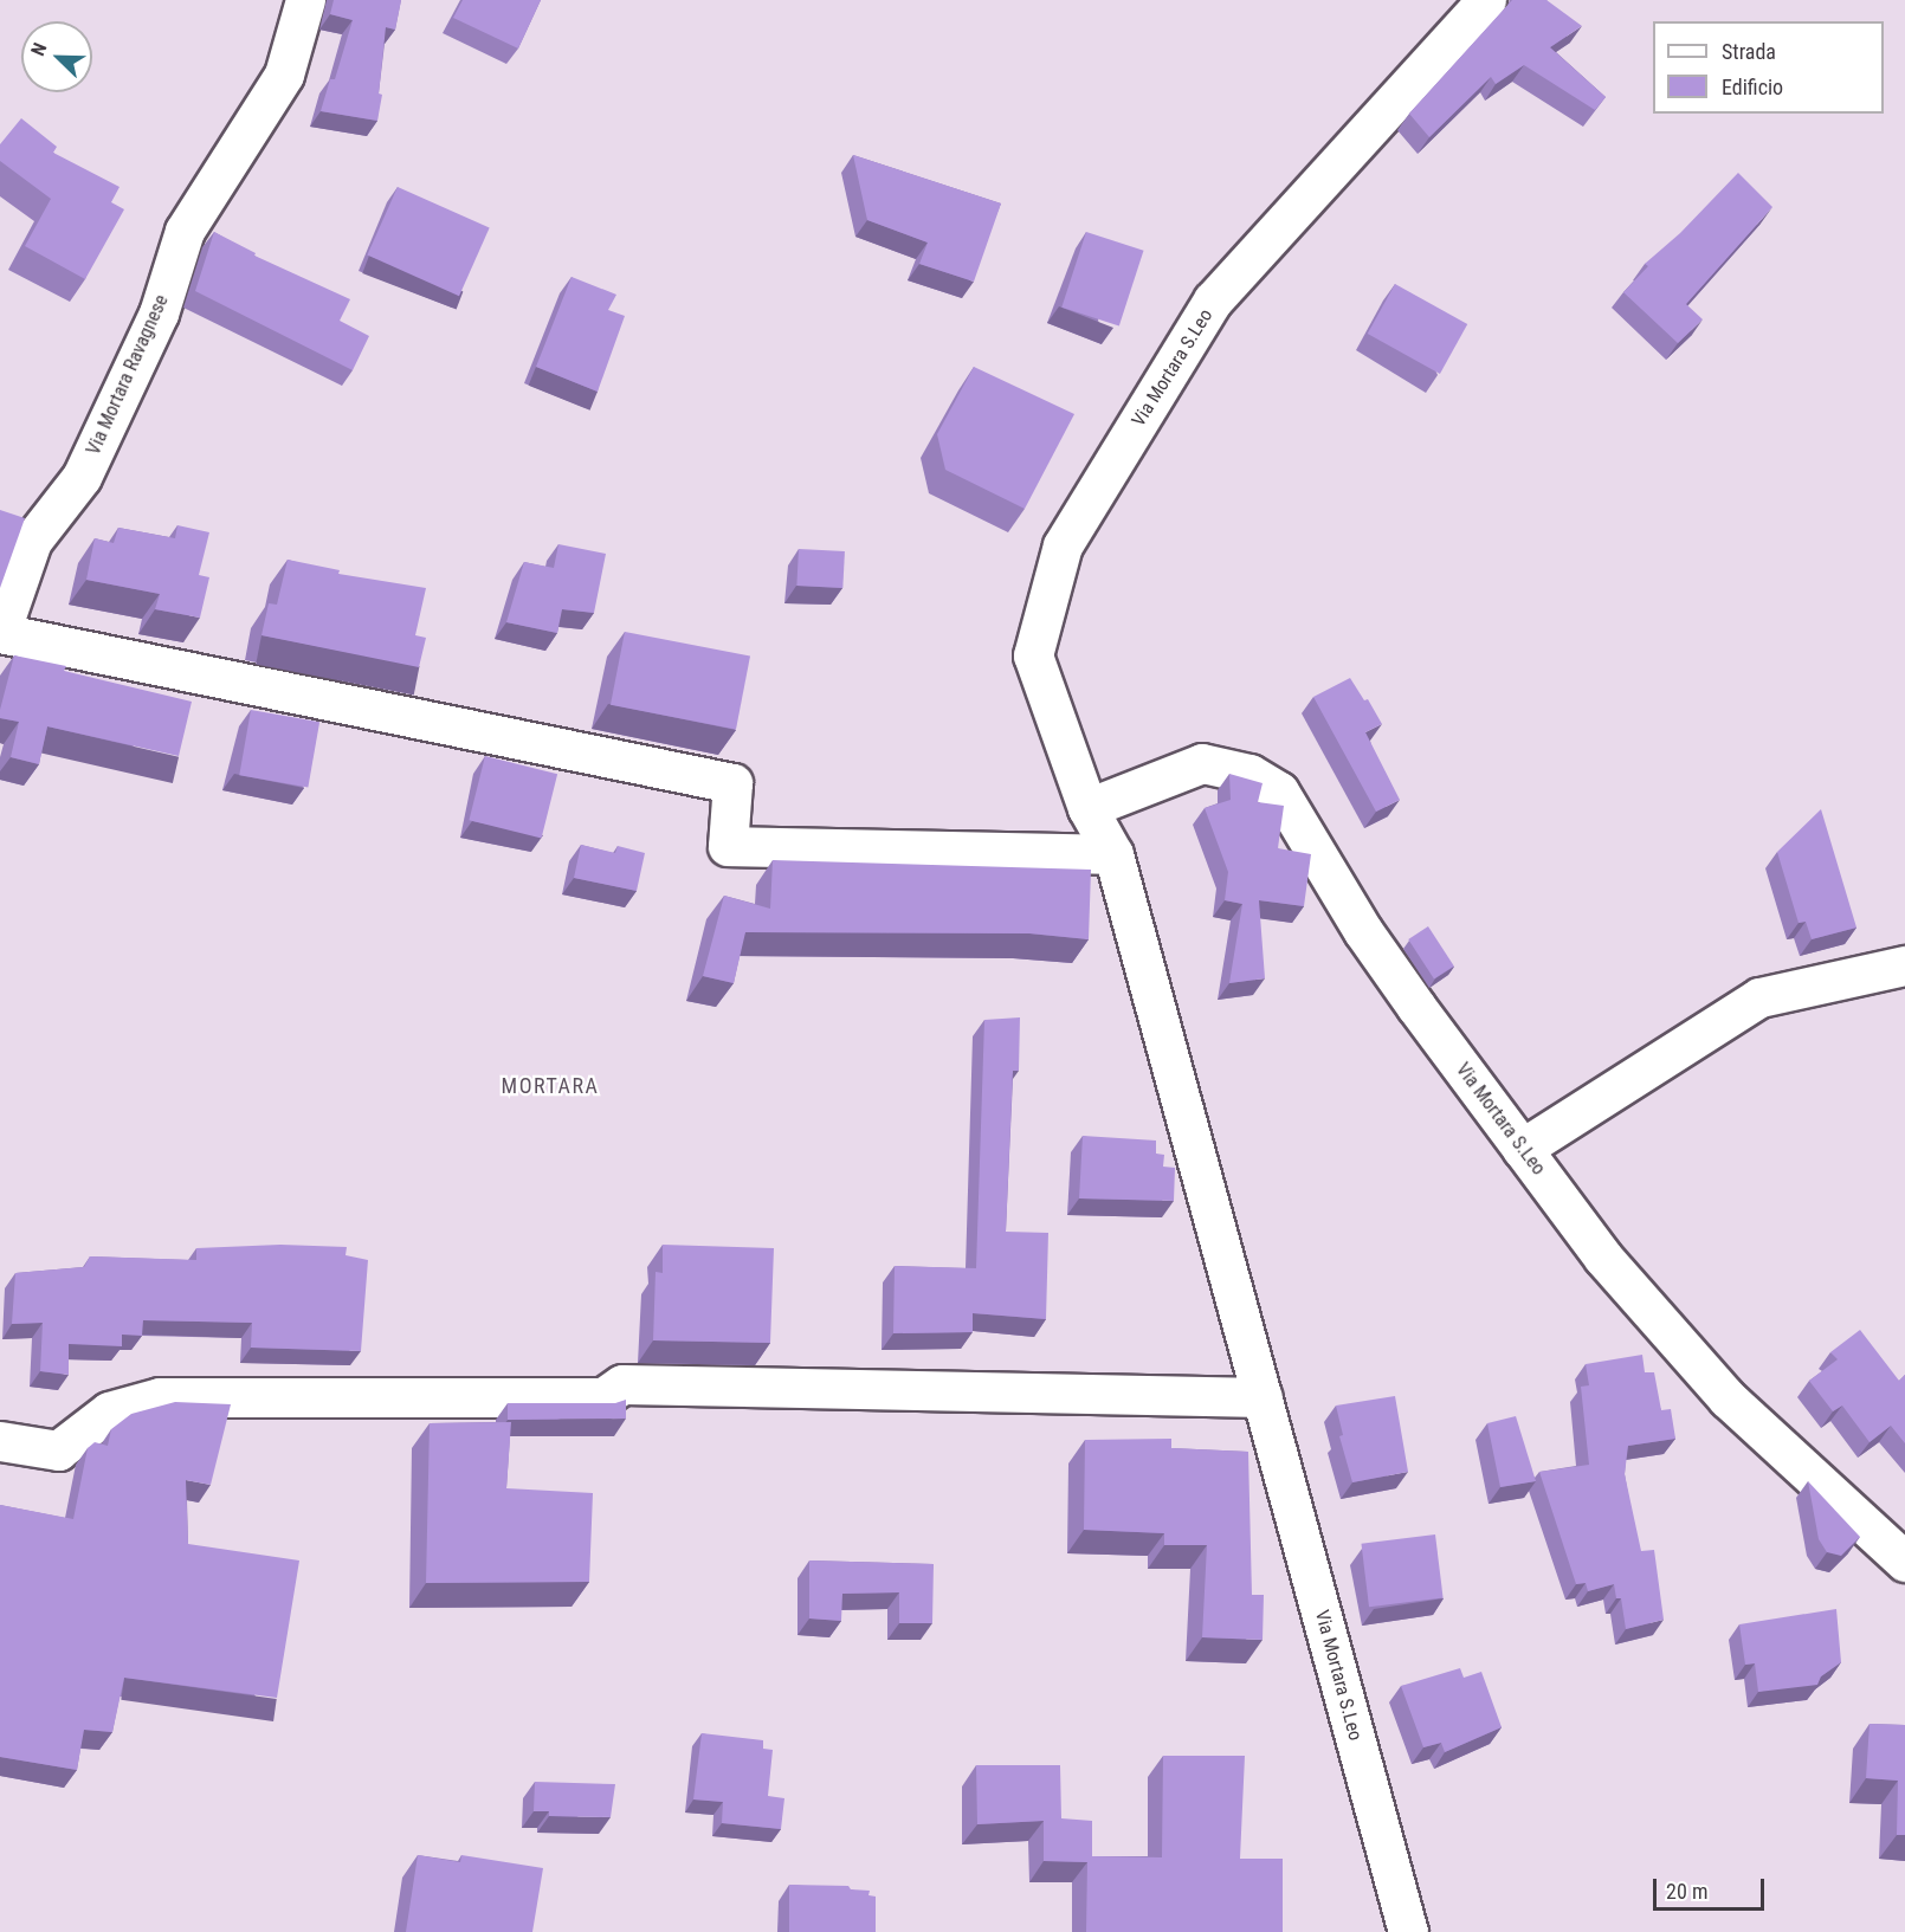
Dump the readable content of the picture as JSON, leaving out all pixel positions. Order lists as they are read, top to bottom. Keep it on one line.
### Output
{"streets":{"street":["Via Mortara S.Leo","Via Mortara Ravagnese"]},"districts":["MORTARA"],"legend":["Strada","Edificio"],"scale_bar":"20 m","north":"top left"}
